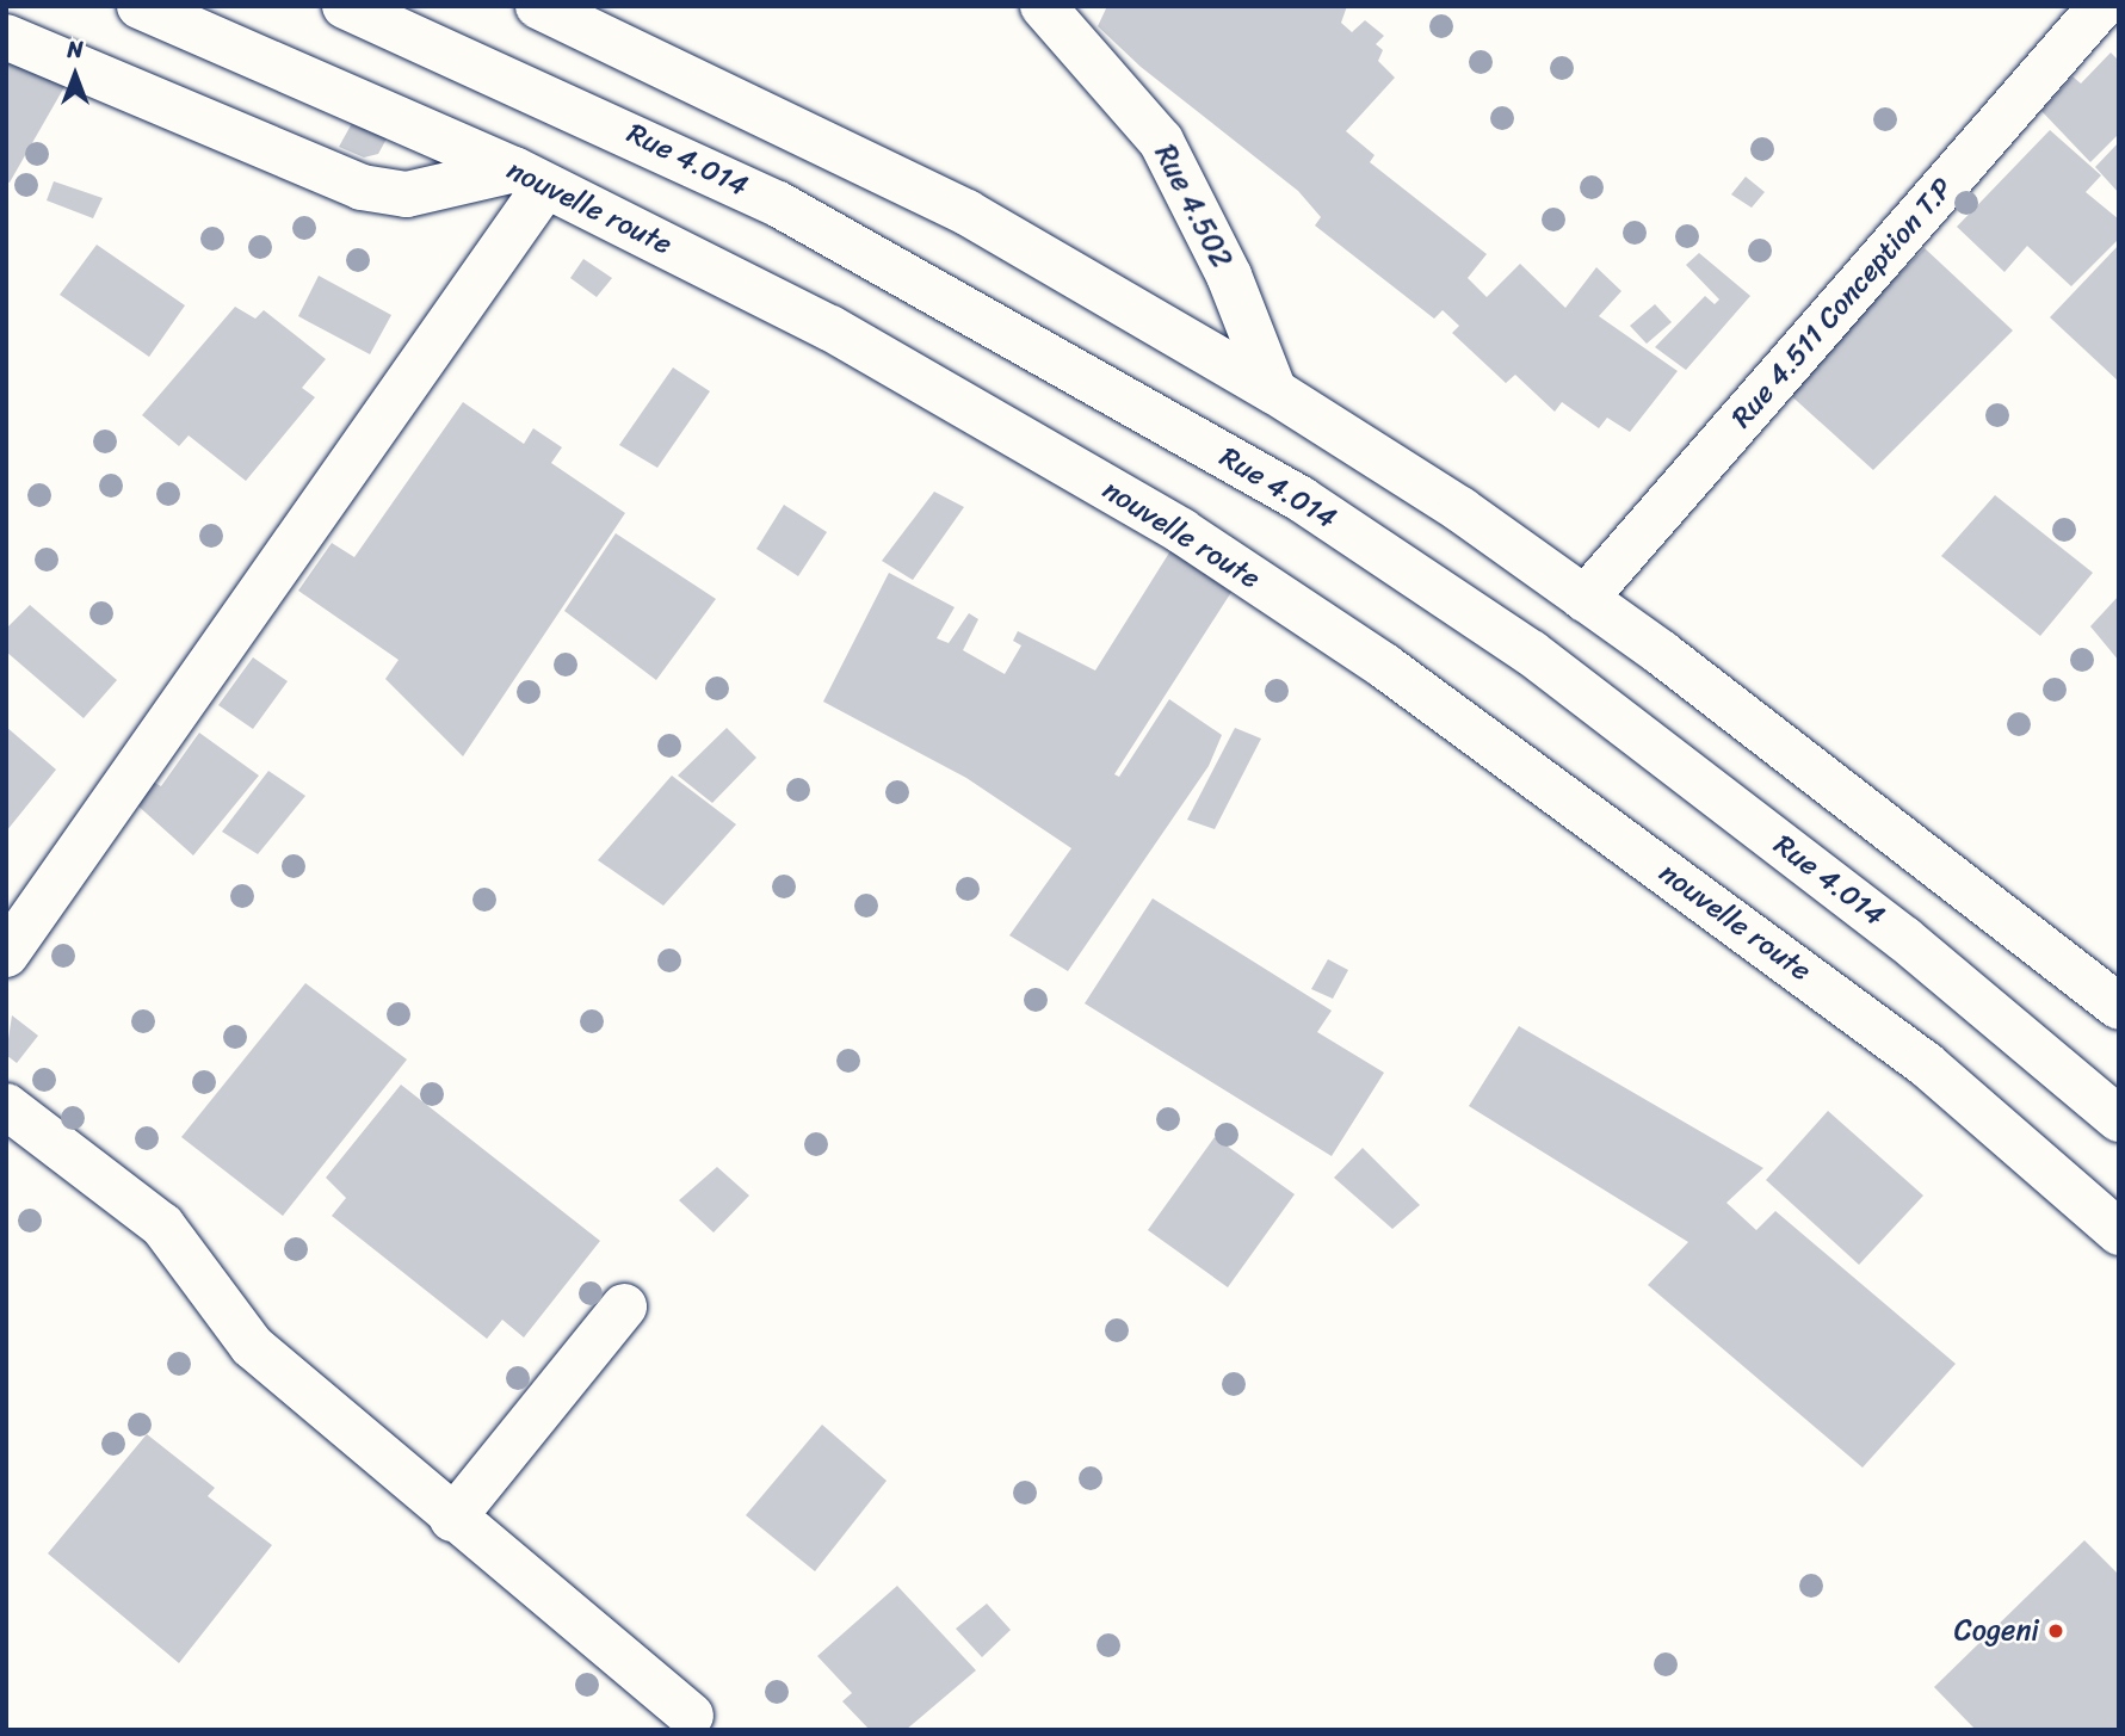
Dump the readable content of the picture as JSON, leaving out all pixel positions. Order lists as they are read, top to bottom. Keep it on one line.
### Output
{"streets":{"main road":["Rue 4.014","Rue 4.502","nouvelle route","Rue 4.511 Conception T.P"]},"places":["Cogeni"],"north":"top"}
